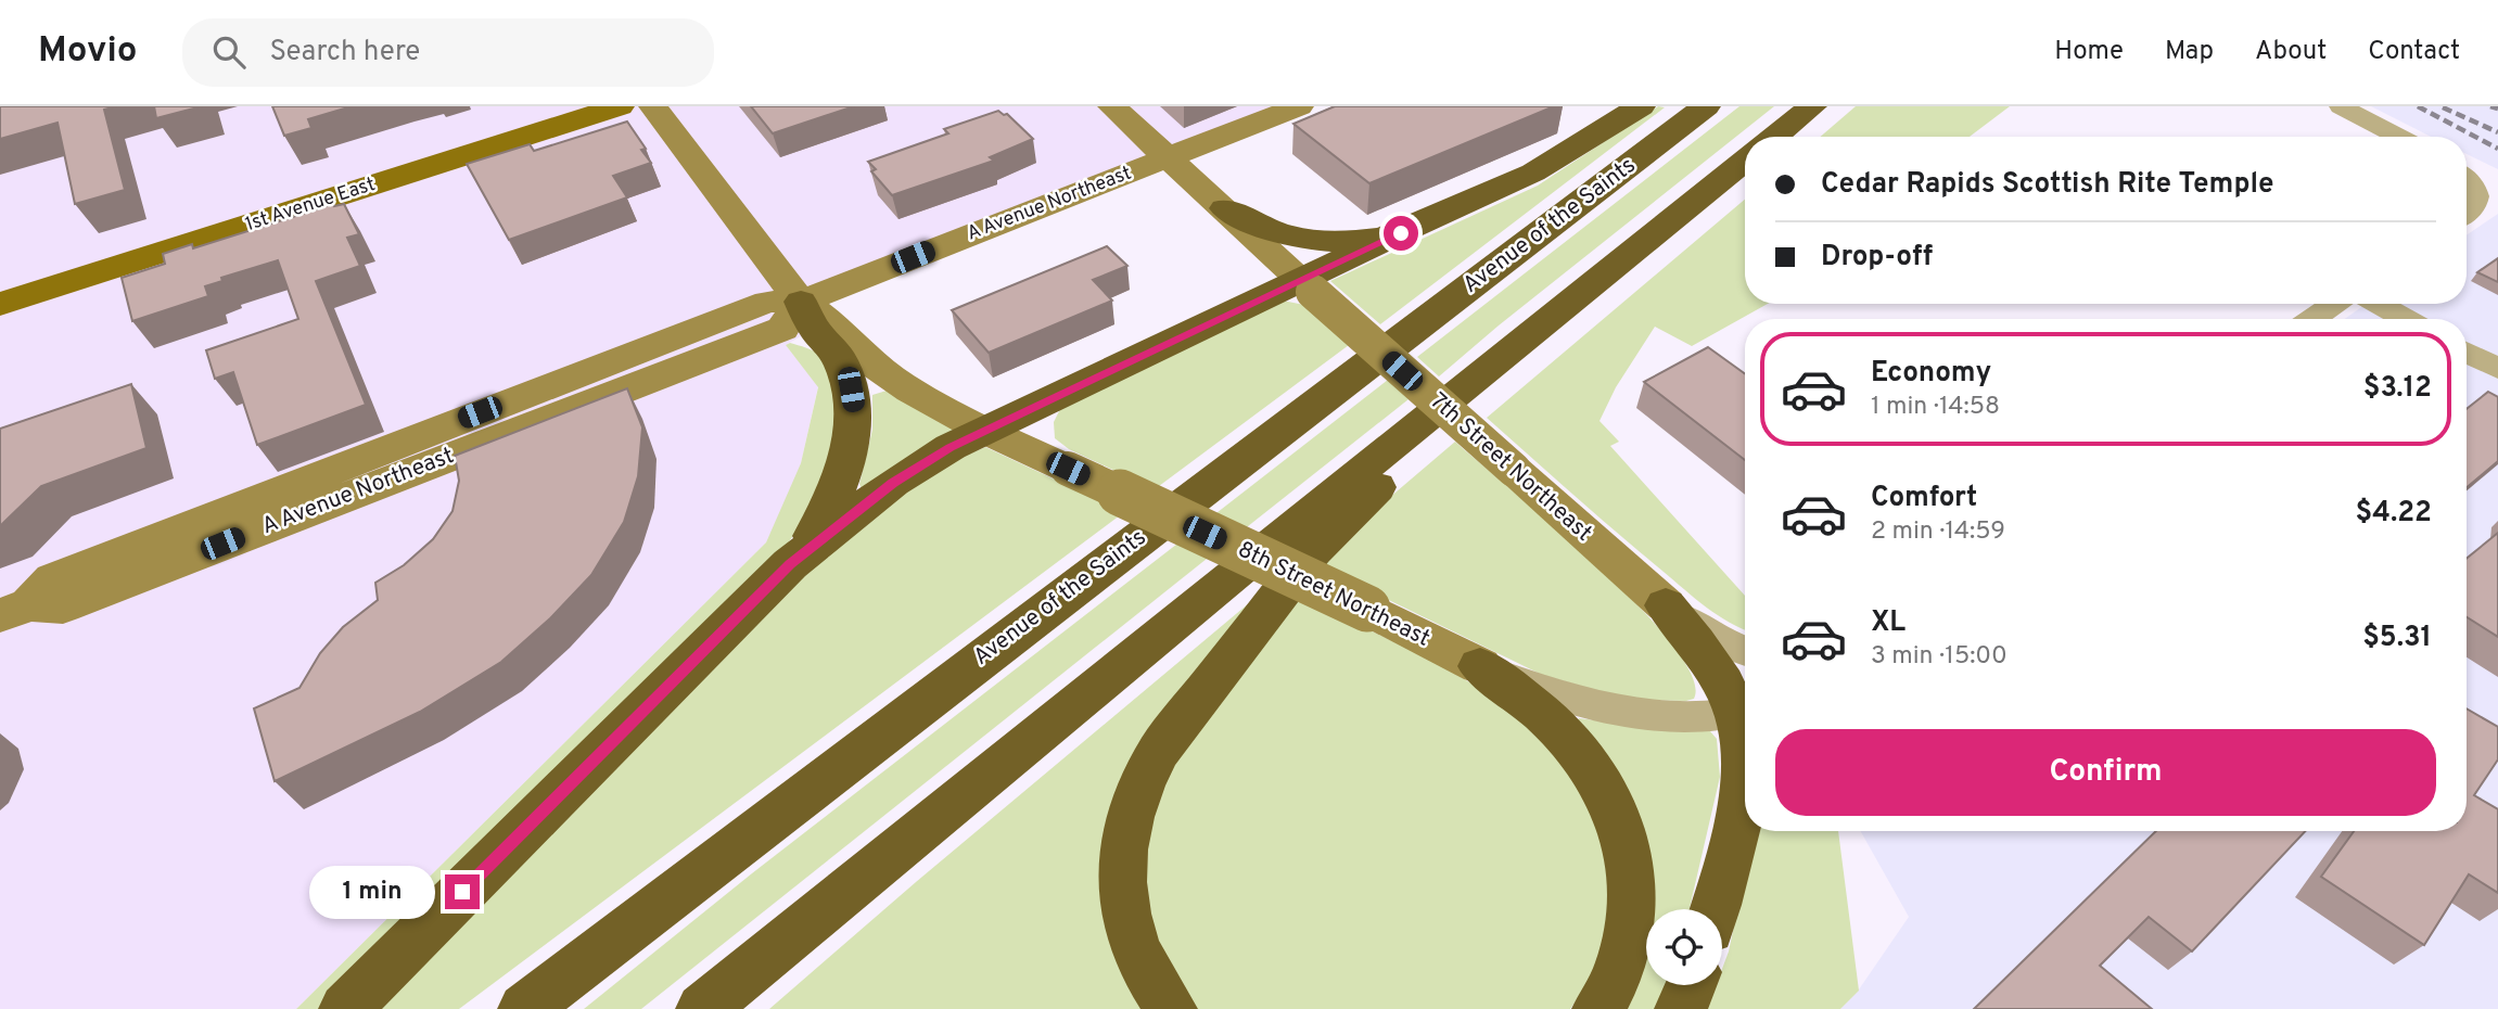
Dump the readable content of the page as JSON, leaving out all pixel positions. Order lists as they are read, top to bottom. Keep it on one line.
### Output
{"streets":{"highway":["Avenue of the Saints"],"main road":["A Avenue Northeast","1st Avenue East","7th Street Northeast","8th Street Northeast"]},"crossings":[["A Avenue Northeast","7th Street Northeast"],["A Avenue Northeast","8th Street Northeast"]],"page":{"header":"Movio","search":"Search here","nav":["Home","Map","About","Contact"],"banner":["Cedar Rapids Scottish Rite Temple","Drop-off"],"list":[{"name":"Economy","note":"1 min · 14:58","value":"$3.12"},{"name":"Comfort","note":"2 min · 14:59","value":"$4.22"},{"name":"XL","note":"3 min · 15:00","value":"$5.31"}],"buttons":"Confirm","bubble":"1 min"}}
